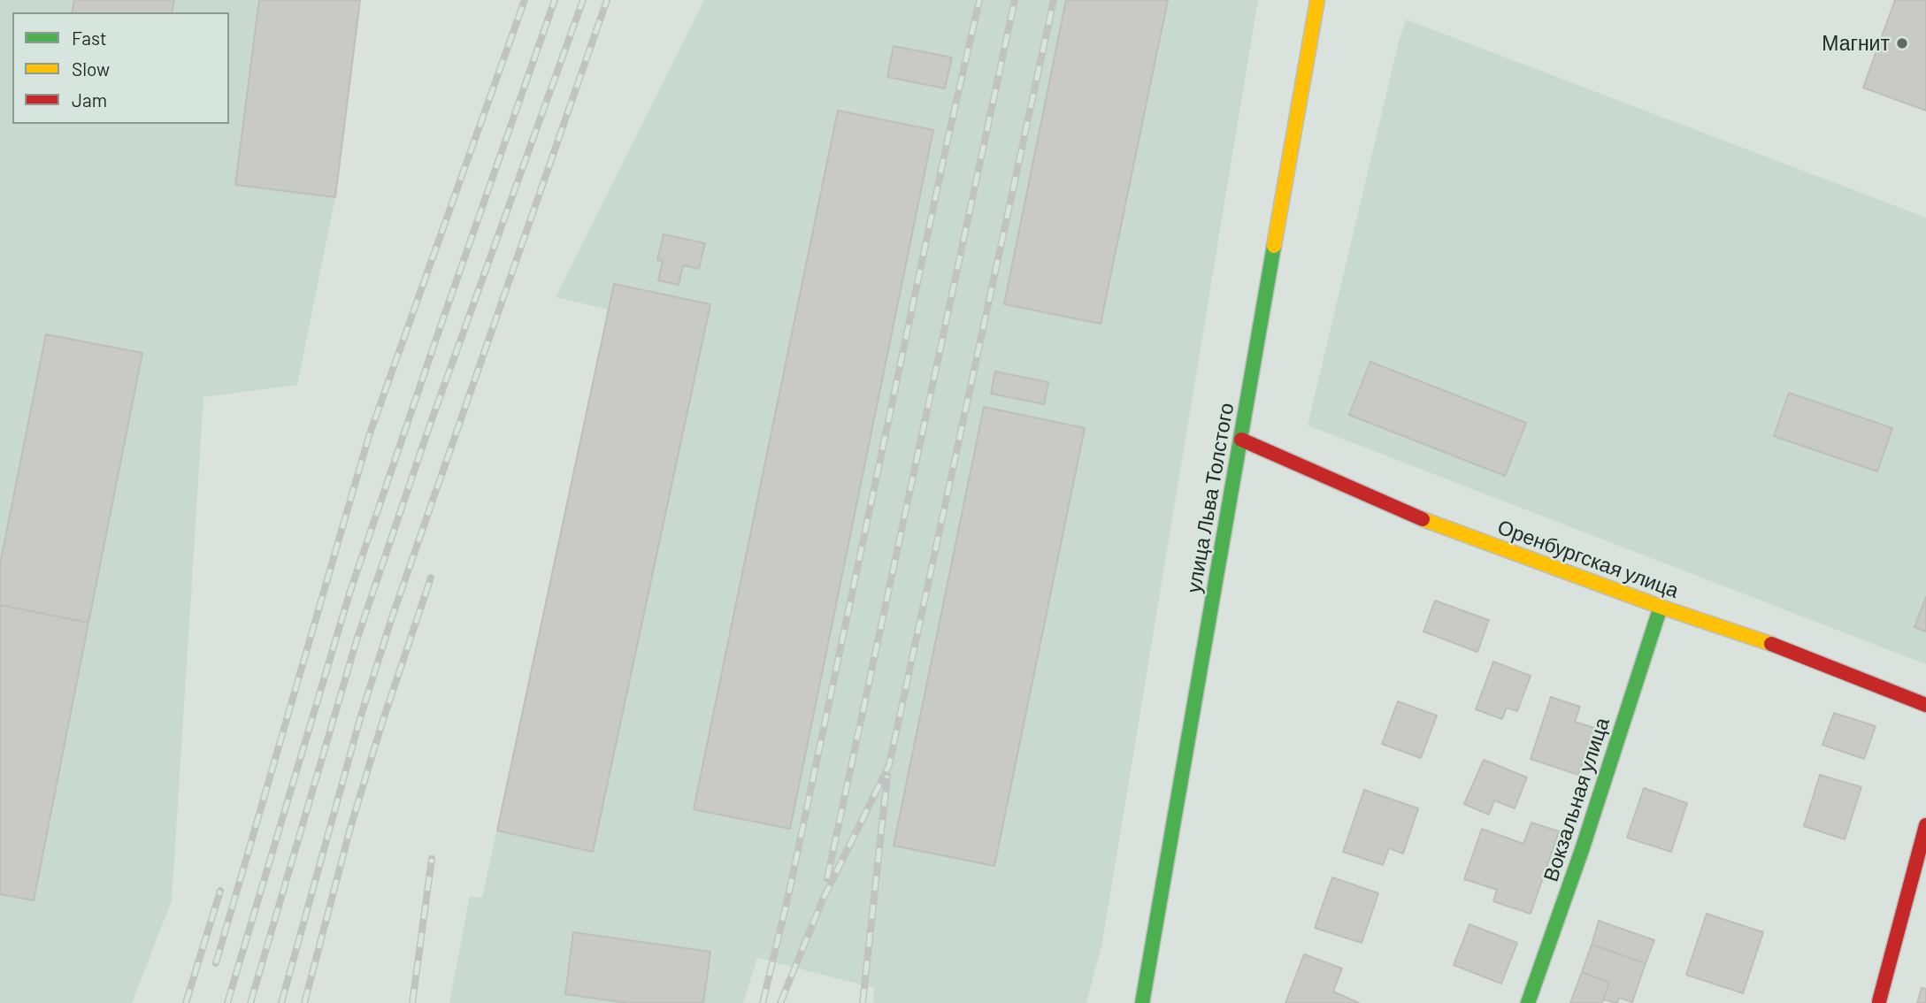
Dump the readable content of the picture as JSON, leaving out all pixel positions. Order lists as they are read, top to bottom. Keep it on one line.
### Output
{"streets":{"street":["улица Льва Толстого","Оренбургская улица","Вокзальная улица"]},"crossings":[["улица Льва Толстого","Оренбургская улица"],["Оренбургская улица","Вокзальная улица"]],"places":["Магнит"],"legend":["Fast","Slow","Jam"]}
